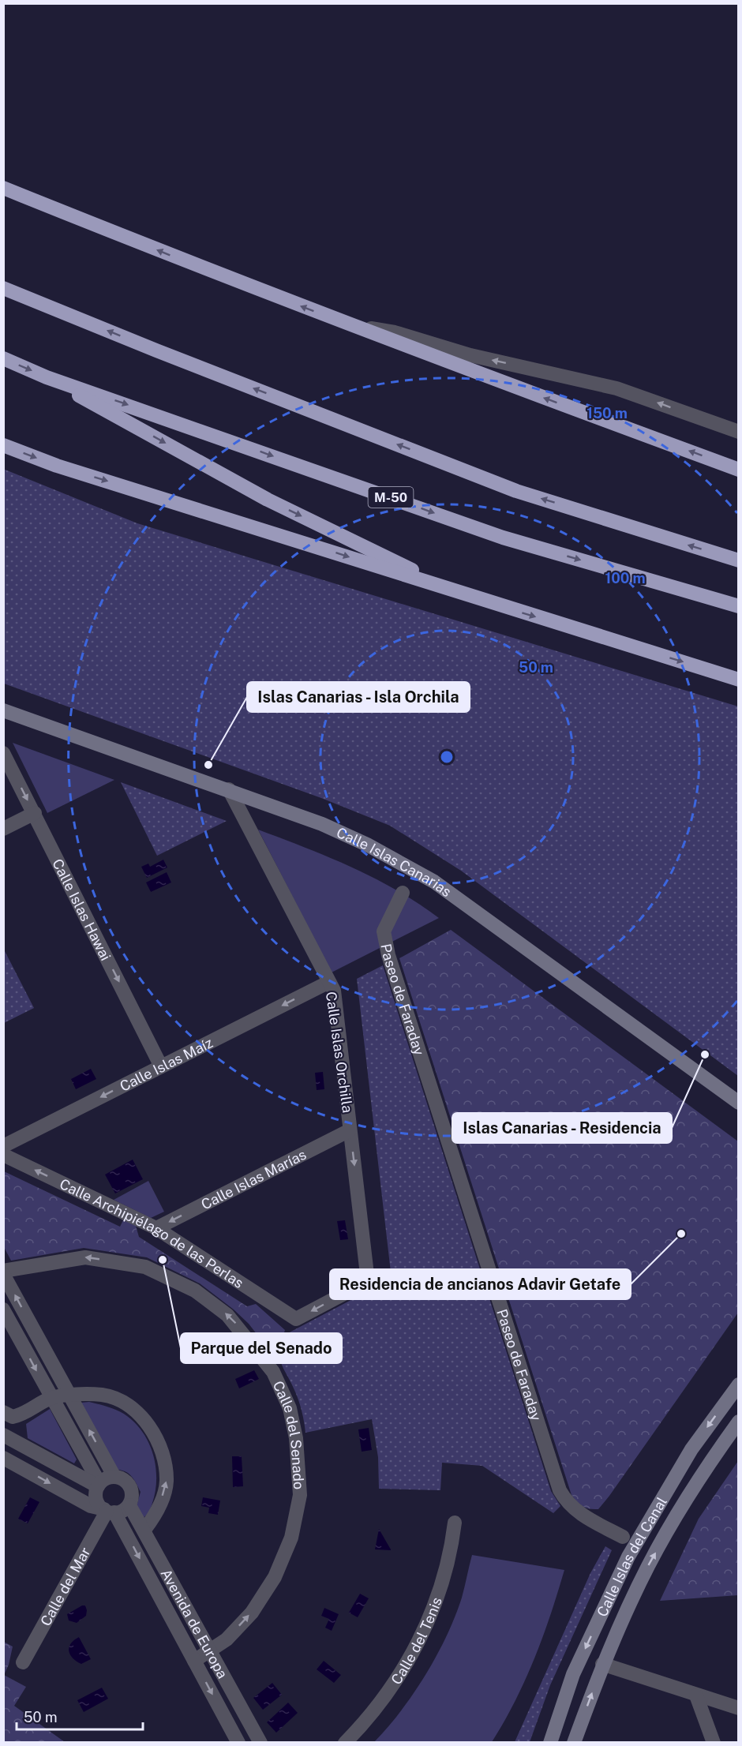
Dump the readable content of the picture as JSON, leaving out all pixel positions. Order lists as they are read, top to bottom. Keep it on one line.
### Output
{"streets":{"highway":["M-50"],"street":["Calle Islas Canarias","Calle Islas Hawai","Paseo de Faraday","Calle Islas Orchilla","Calle Islas Maíz","Calle Islas Marías","Calle Archipiélago de las Perlas","Calle del Senado","Calle Islas del Canal","Calle del Mar","Avenida de Europa","Calle del Tenis"]},"crossings":[["Calle Islas Canarias","Calle Islas Orchilla"],["Calle Islas Hawai","Calle Islas Maíz"],["Calle Islas Orchilla","Calle Islas Maíz"],["Calle Islas Orchilla","Calle Islas Marías"],["Calle Islas Orchilla","Calle Archipiélago de las Perlas"],["Calle Islas Marías","Calle Archipiélago de las Perlas"],["Calle del Senado","Avenida de Europa"],["Calle del Mar","Avenida de Europa"]],"one_way":["Calle Islas Hawai","Calle Islas Maíz","Calle Islas Marías","Calle Archipiélago de las Perlas"],"places":["Islas Canarias - Isla Orchila","Islas Canarias - Residencia","Residencia de ancianos Adavir Getafe","Parque del Senado"],"scale_bar":"50 m","rings":["150 m","100 m","50 m"]}
